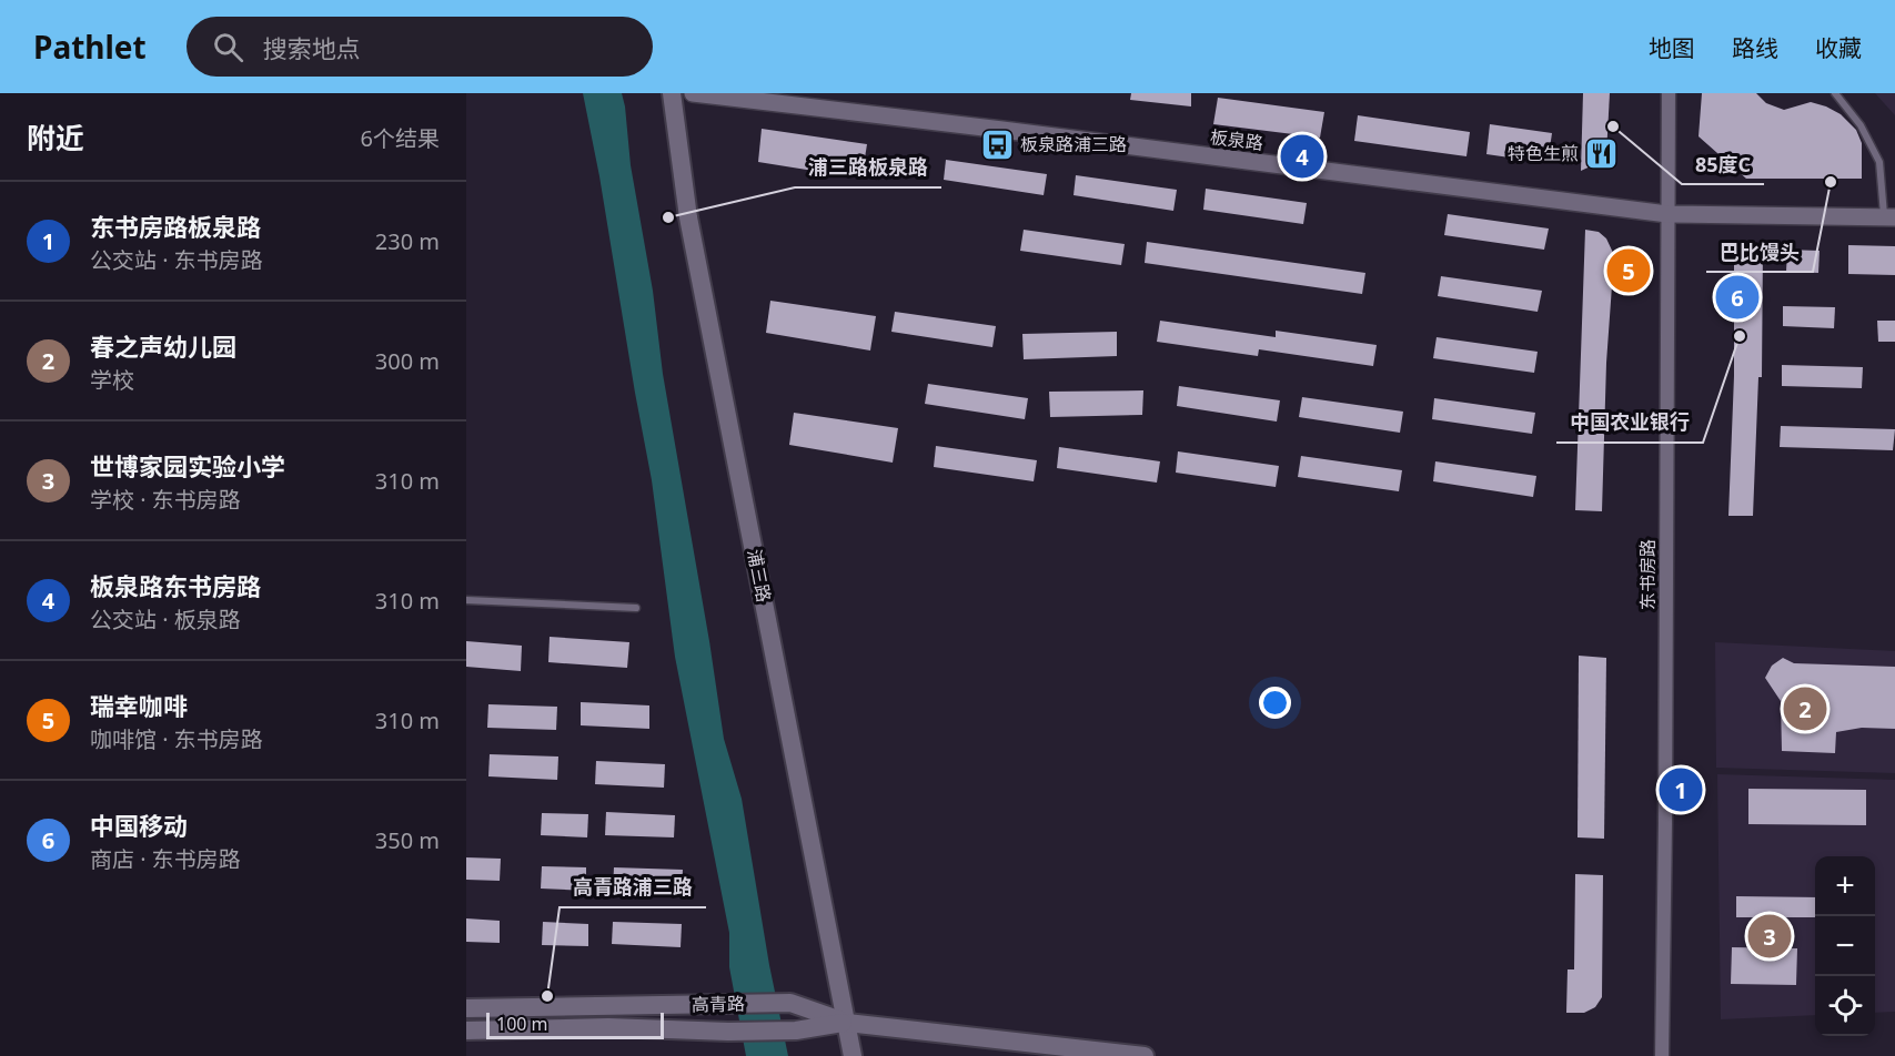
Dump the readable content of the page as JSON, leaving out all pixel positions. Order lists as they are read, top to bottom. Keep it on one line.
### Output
{"streets":{"main road":["浦三路","高青路"],"street":["板泉路","东书房路"]},"crossings":[["板泉路","东书房路"],["浦三路","高青路"]],"places":{"other":["85度C","巴比馒头","浦三路板泉路","中国农业银行","高青路浦三路"],"bus stop":["板泉路浦三路"],"restaurant":["特色生煎"]},"scale_bar":"100 m","page":{"header":"Pathlet","search":"搜索地点","nav":["地图","路线","收藏"],"heading":["附近","6个结果"],"pins":["4","5","6","2","1","3"],"list":[{"mark":"1","name":"东书房路板泉路","note":"公交站 · 东书房路","value":"230 m"},{"mark":"2","name":"春之声幼儿园","note":"学校","value":"300 m"},{"mark":"3","name":"世博家园实验小学","note":"学校 · 东书房路","value":"310 m"},{"mark":"4","name":"板泉路东书房路","note":"公交站 · 板泉路","value":"310 m"},{"mark":"5","name":"瑞幸咖啡","note":"咖啡馆 · 东书房路","value":"310 m"},{"mark":"6","name":"中国移动","note":"商店 · 东书房路","value":"350 m"}],"map_buttons":["+","−"],"scale":"100 m"}}
